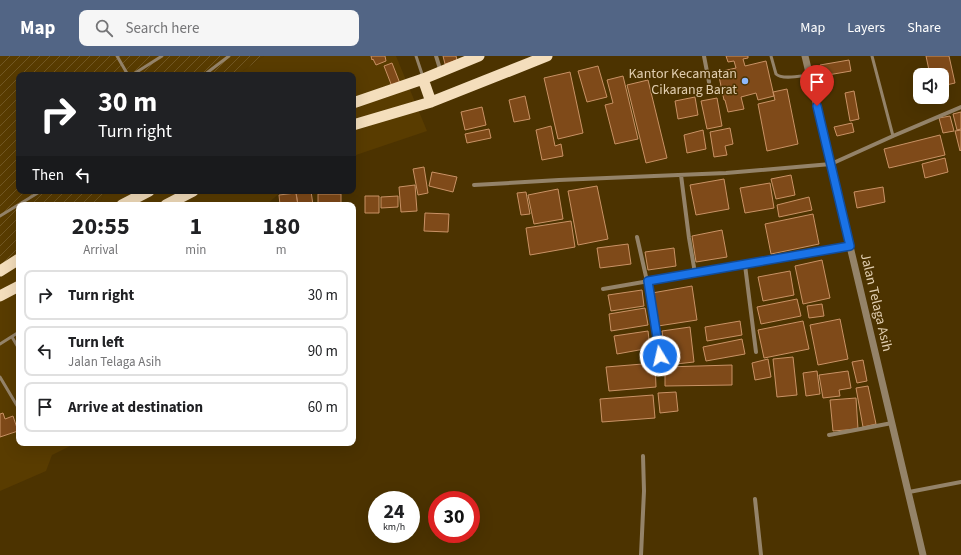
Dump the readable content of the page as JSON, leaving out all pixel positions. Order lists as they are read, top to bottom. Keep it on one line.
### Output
{"streets":{"street":["Jalan Telaga Asih"]},"places":["Kantor Kecamatan Cikarang Barat"],"page":{"header":"Map","search":"Search here","nav":["Map","Layers","Share"],"turn":["30 m","Turn right"],"then":"Then","eta":["20:55","Arrival","1","min","180","m"],"list":[{"name":"Turn right","value":"30 m"},{"name":"Turn left","note":"Jalan Telaga Asih","value":"90 m"},{"name":"Arrive at destination","value":"60 m"}],"speed":"24 km/h","limit":"30"}}
